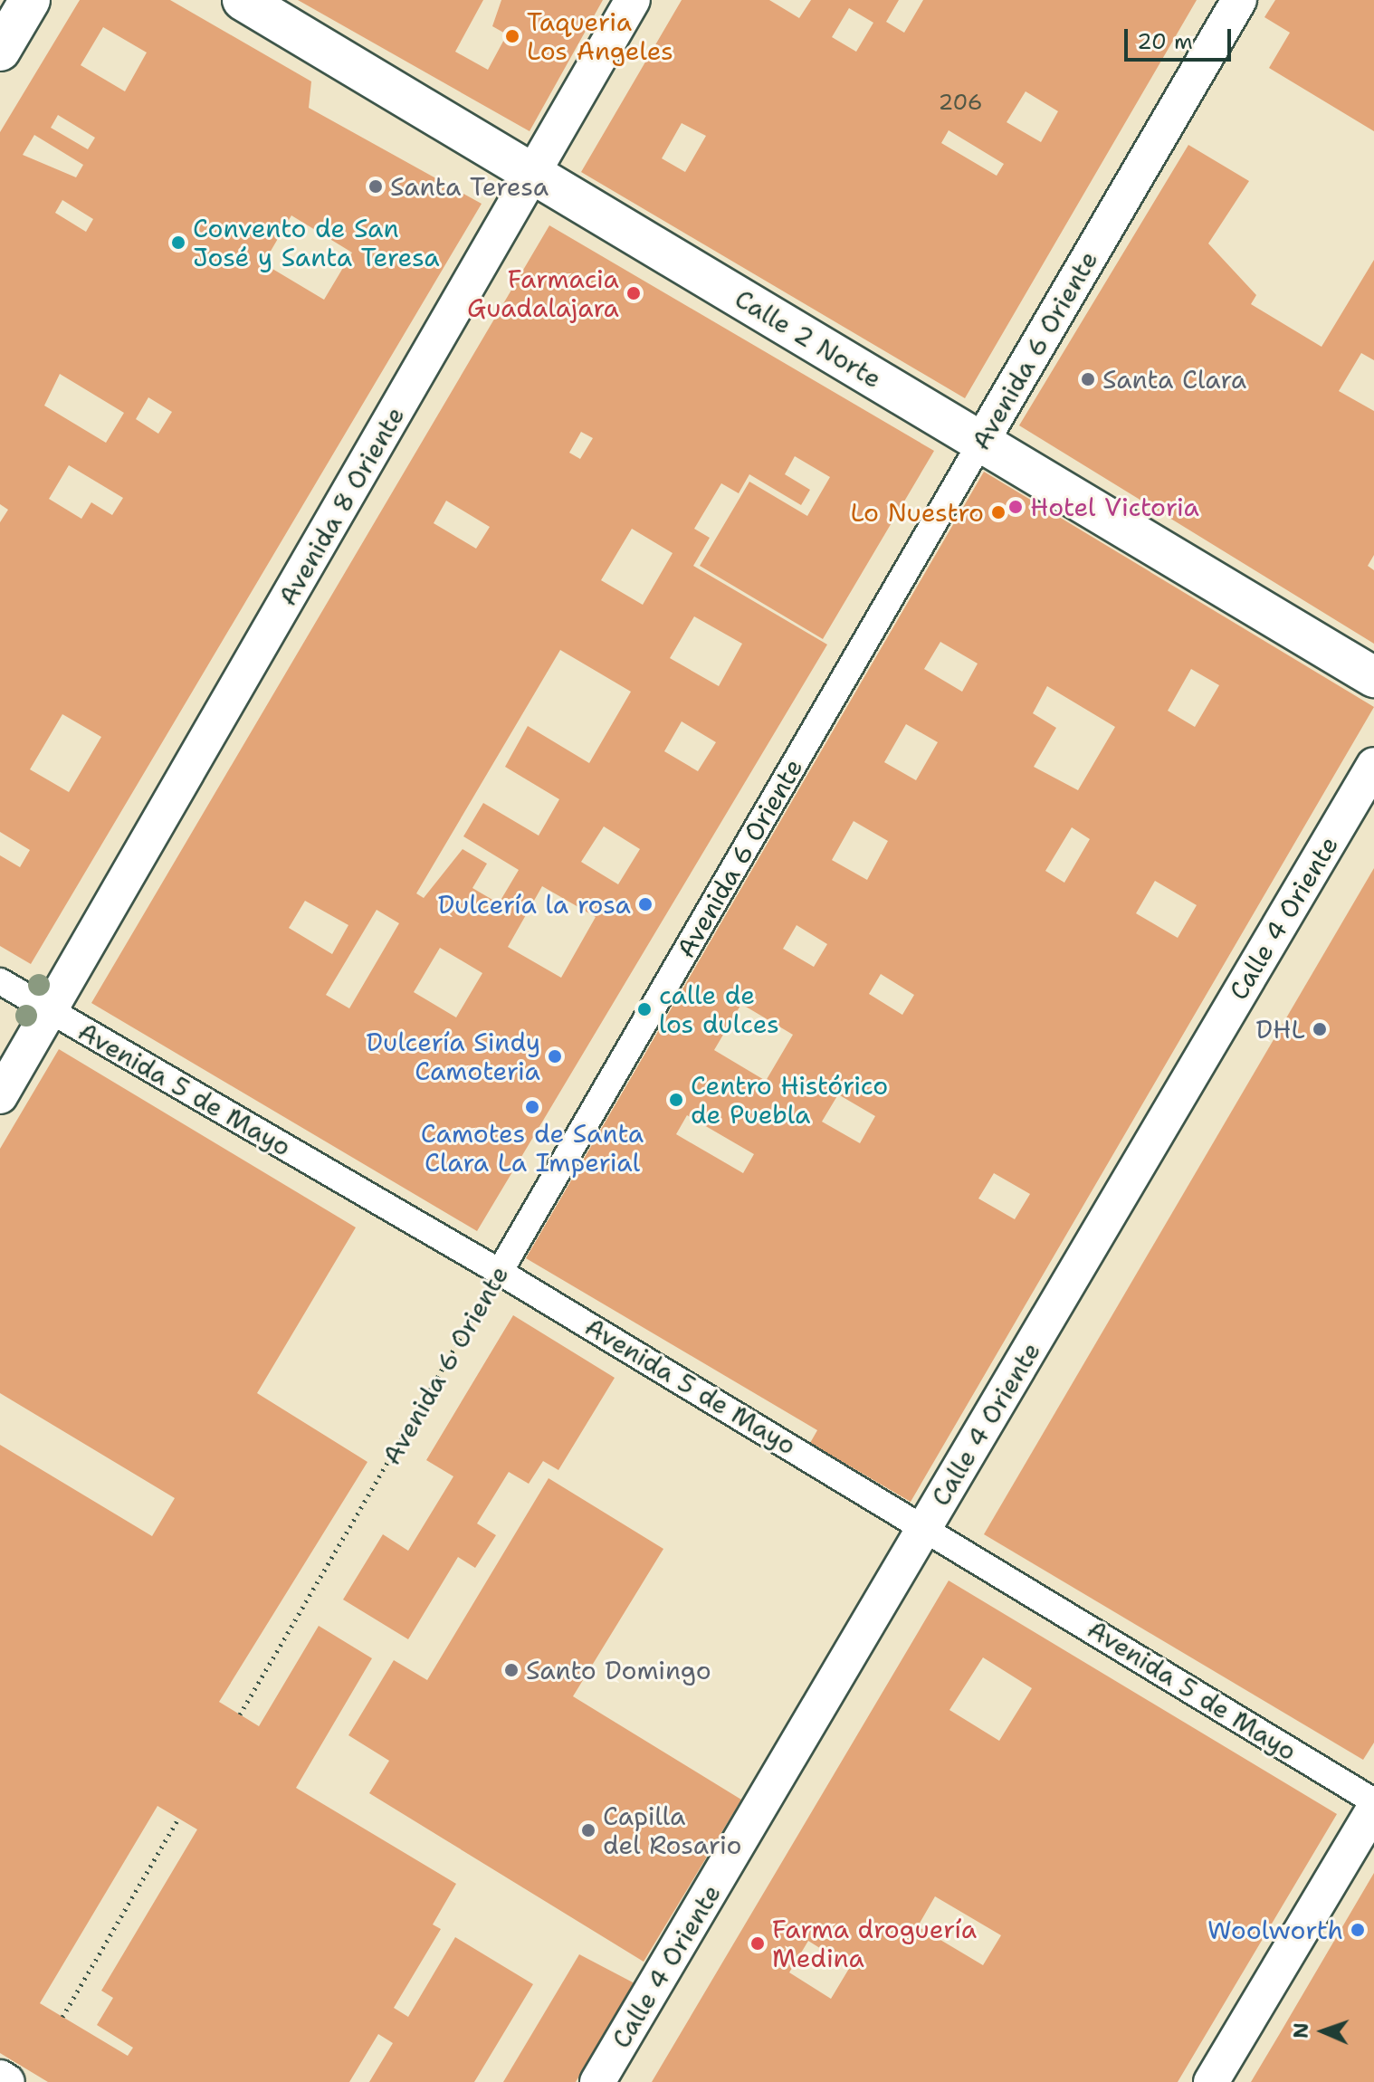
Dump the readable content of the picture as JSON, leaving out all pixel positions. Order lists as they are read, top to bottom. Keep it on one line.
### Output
{"streets":{"street":["Calle 2 Norte","Avenida 6 Oriente","Avenida 8 Oriente","Calle 4 Oriente","Avenida 5 de Mayo"]},"crossings":[["Calle 2 Norte","Avenida 6 Oriente"],["Calle 2 Norte","Avenida 8 Oriente"],["Avenida 6 Oriente","Avenida 5 de Mayo"],["Avenida 8 Oriente","Avenida 5 de Mayo"],["Calle 4 Oriente","Avenida 5 de Mayo"]],"places":["Taqueria Los Angeles","Santa Teresa","Convento de San José y Santa Teresa","Farmacia Guadalajara","Santa Clara","Hotel Victoria","Lo Nuestro","Dulcería la rosa","calle de los dulces","DHL","Dulcería Sindy Camoteria","Centro Histórico de Puebla","Camotes de Santa Clara La Imperial","Santo Domingo","Capilla del Rosario","Woolworth","Farma droguería Medina"],"house_numbers":["206"],"scale_bar":"20 m","north":"left"}
